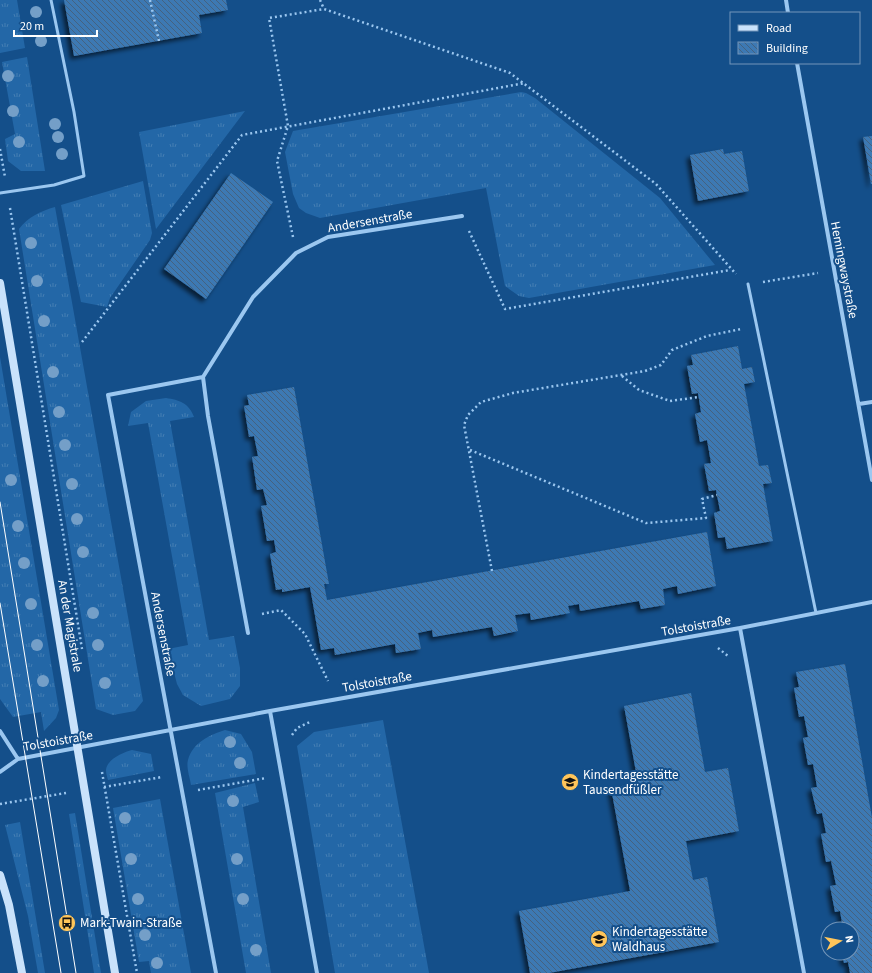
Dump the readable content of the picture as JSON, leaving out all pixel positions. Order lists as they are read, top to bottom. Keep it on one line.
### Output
{"streets":{"main road":["An der Magistrale"],"street":["Andersenstraße","Hemingwaystraße","Tolstoistraße"]},"crossings":[["Andersenstraße","Tolstoistraße"],["An der Magistrale","Tolstoistraße"]],"places":{"school or university":["Kindertagesstätte Tausendfüßler","Kindertagesstätte Waldhaus"],"bus stop":["Mark-Twain-Straße"]},"legend":["Road","Building"],"scale_bar":"20 m","north":"right"}
